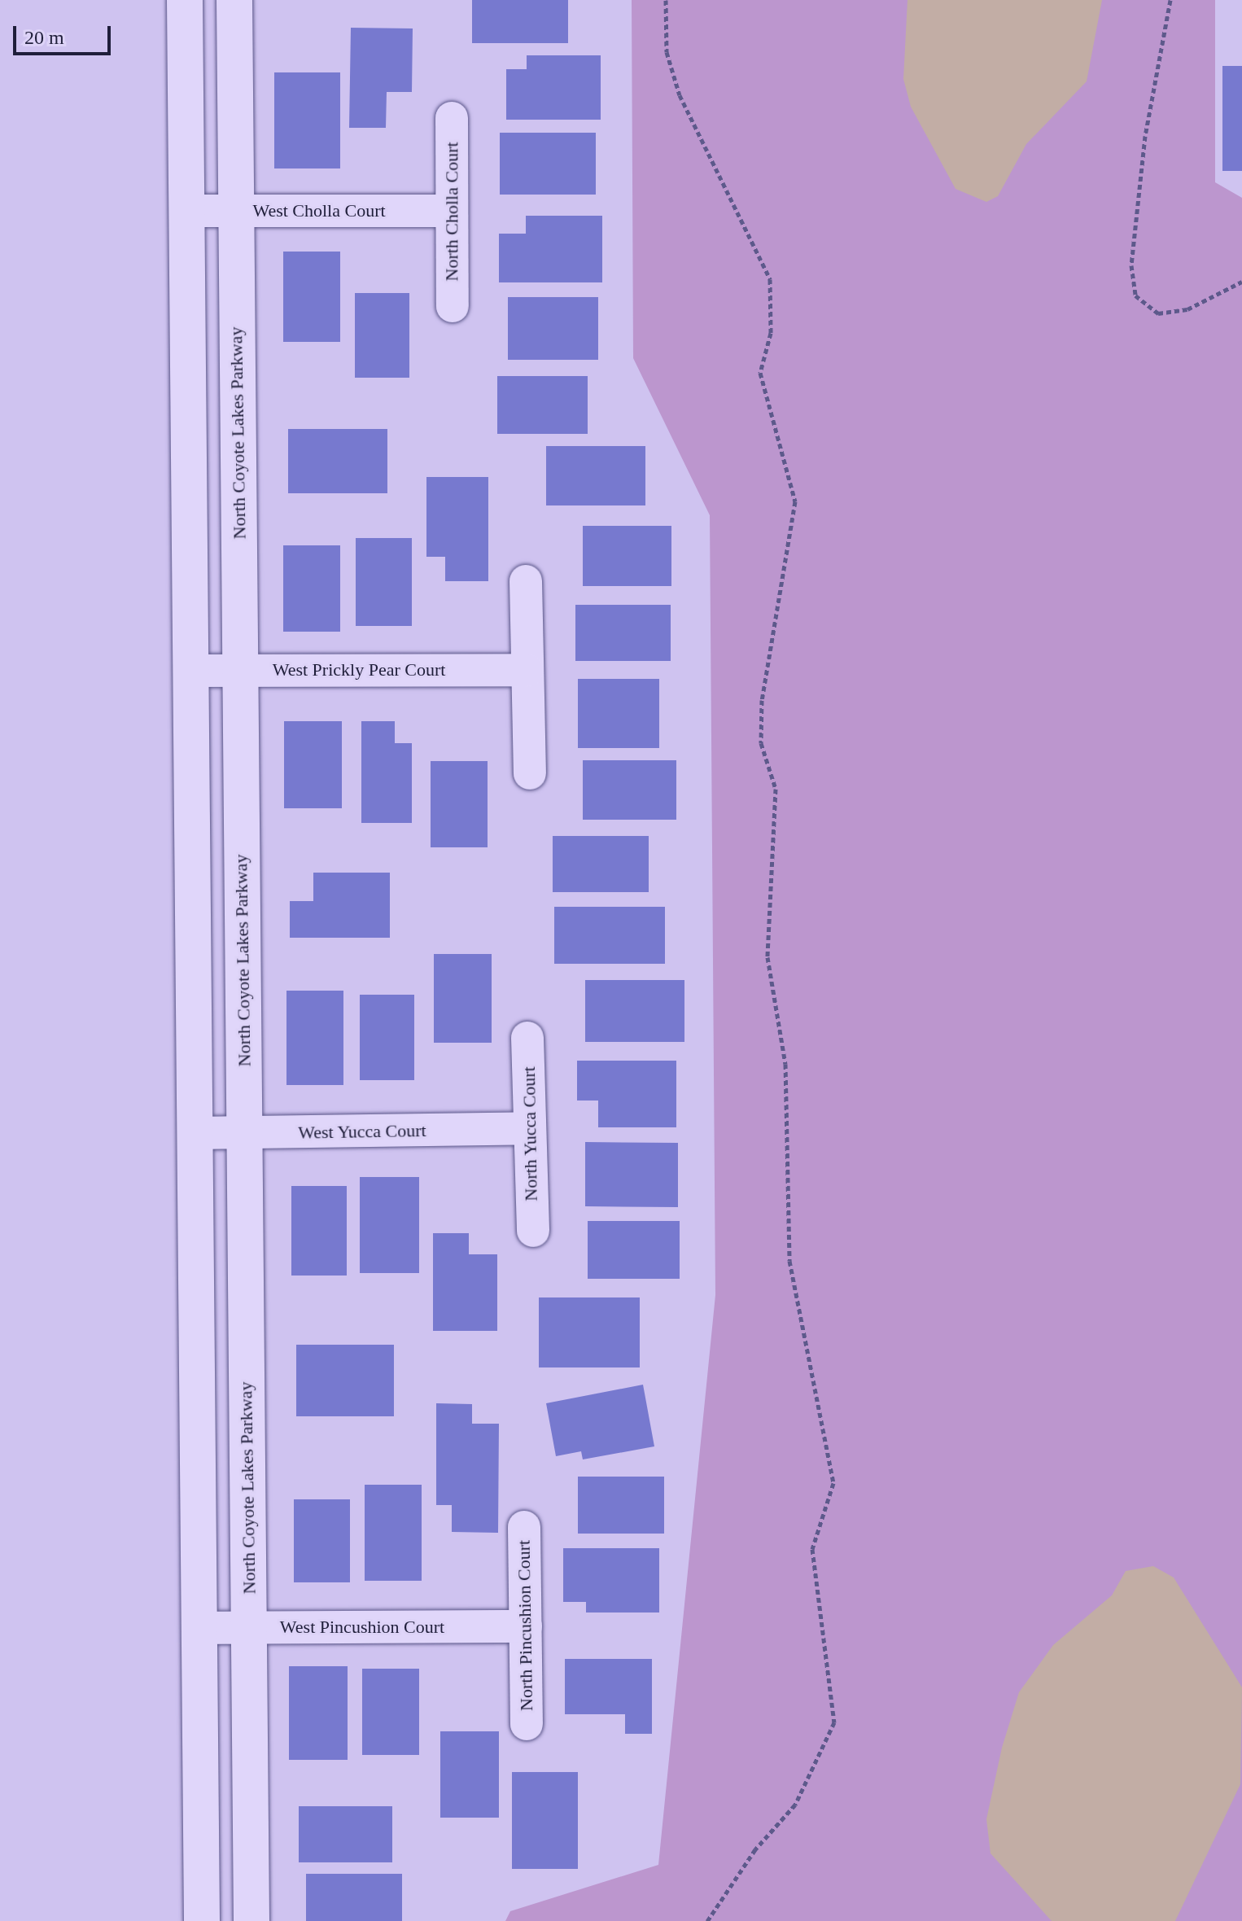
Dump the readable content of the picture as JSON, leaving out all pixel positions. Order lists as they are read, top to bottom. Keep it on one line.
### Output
{"streets":{"street":["West Cholla Court","North Cholla Court","North Coyote Lakes Parkway","West Prickly Pear Court","West Yucca Court","North Yucca Court","North Pincushion Court","West Pincushion Court"]},"crossings":[["West Cholla Court","North Cholla Court"],["West Cholla Court","North Coyote Lakes Parkway"],["North Coyote Lakes Parkway","West Prickly Pear Court"],["North Coyote Lakes Parkway","West Yucca Court"],["North Coyote Lakes Parkway","West Pincushion Court"],["West Yucca Court","North Yucca Court"],["North Pincushion Court","West Pincushion Court"]],"scale_bar":"20 m"}
